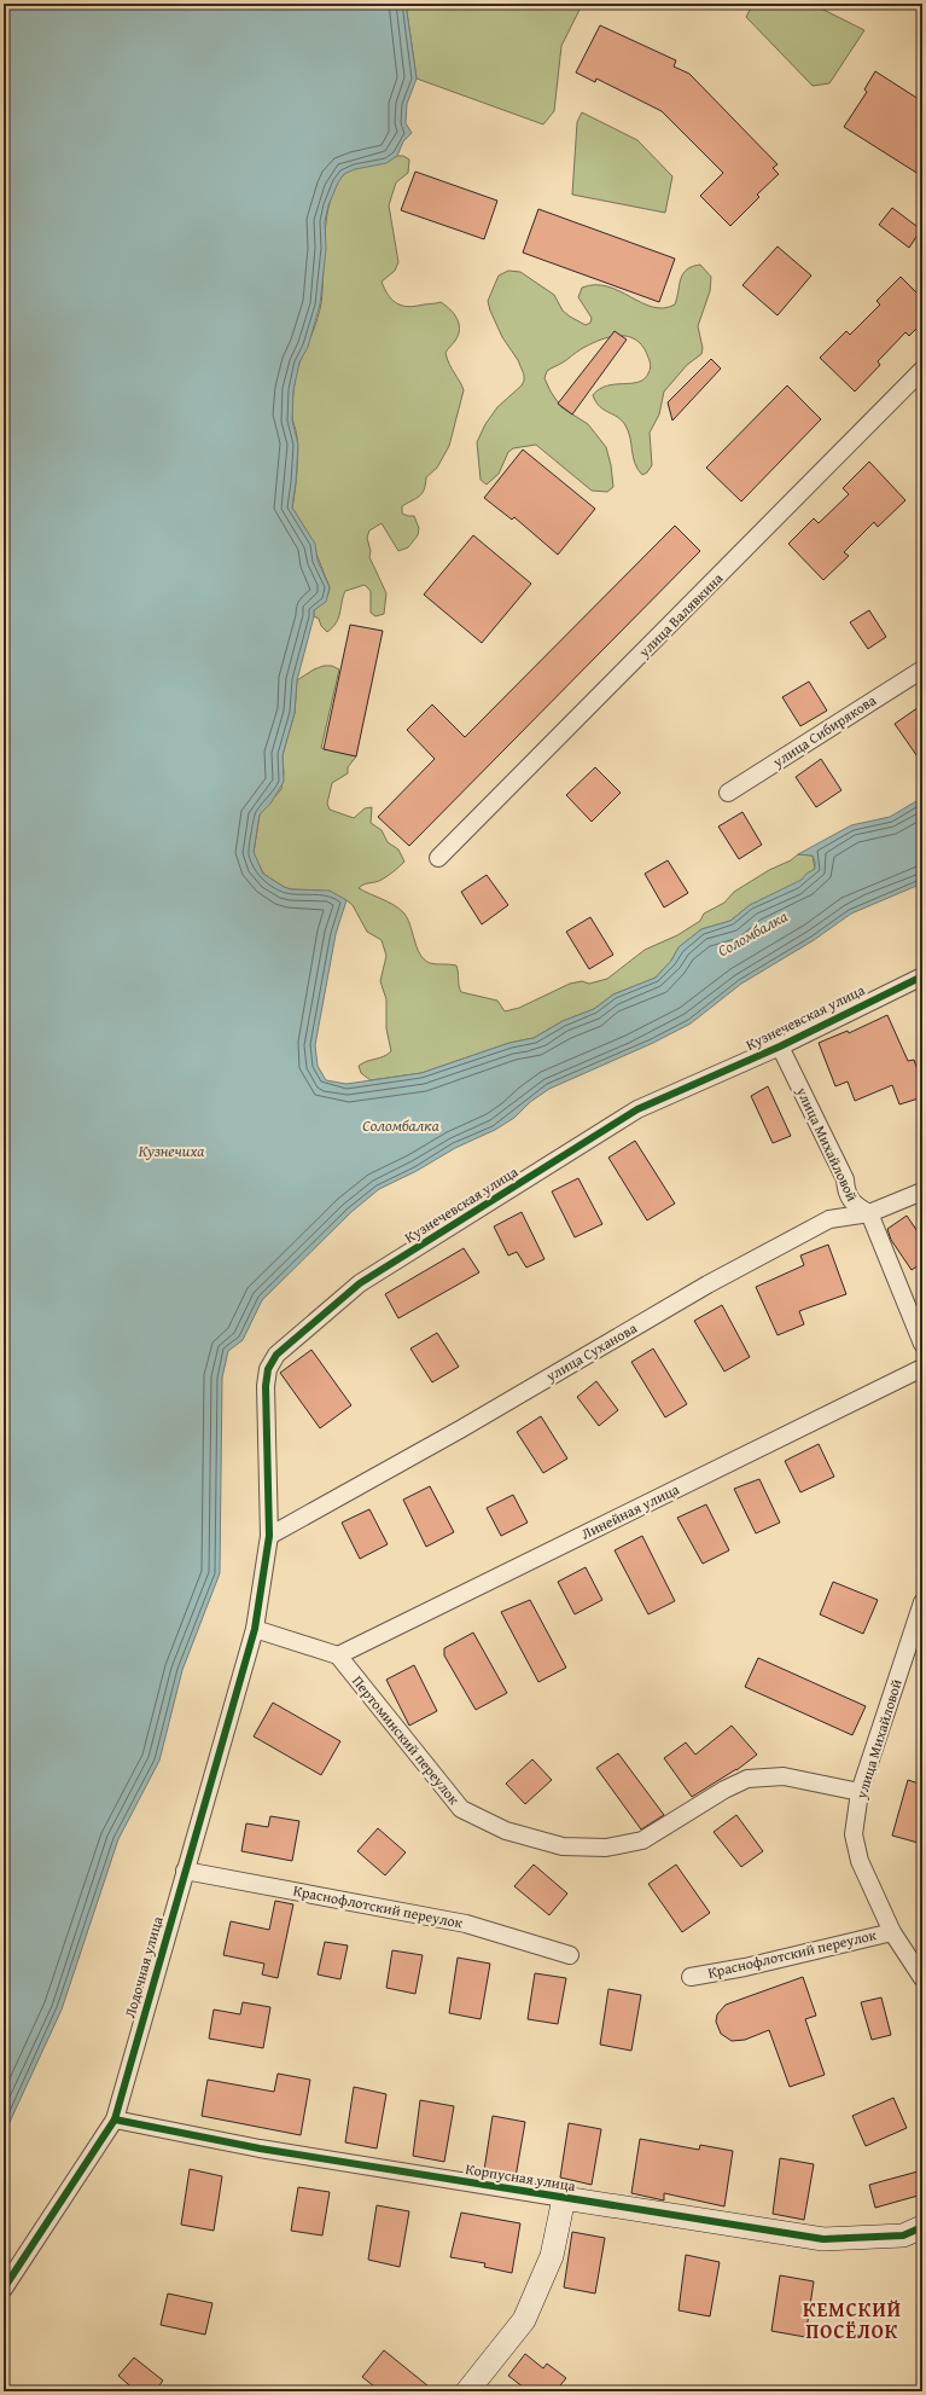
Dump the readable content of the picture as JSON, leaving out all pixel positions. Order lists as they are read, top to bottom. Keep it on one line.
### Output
{"streets":{"street":["улица Валявкина","улица Сибирякова","Кузнечевская улица","улица Михайловой","улица Суханова","Линейная улица","Пертоминский переулок","Краснофлотский переулок","Лодочная улица","Корпусная улица"]},"crossings":[["Кузнечевская улица","улица Михайловой"],["Кузнечевская улица","улица Суханова"],["Кузнечевская улица","Лодочная улица"],["улица Михайловой","улица Суханова"],["улица Михайловой","Пертоминский переулок"],["улица Михайловой","Краснофлотский переулок"],["Линейная улица","Пертоминский переулок"],["Краснофлотский переулок","Лодочная улица"],["Лодочная улица","Корпусная улица"]],"districts":["КЕМСКИЙ ПОСЁЛОК"],"water":["Соломбалка","Кузнечиха"]}
